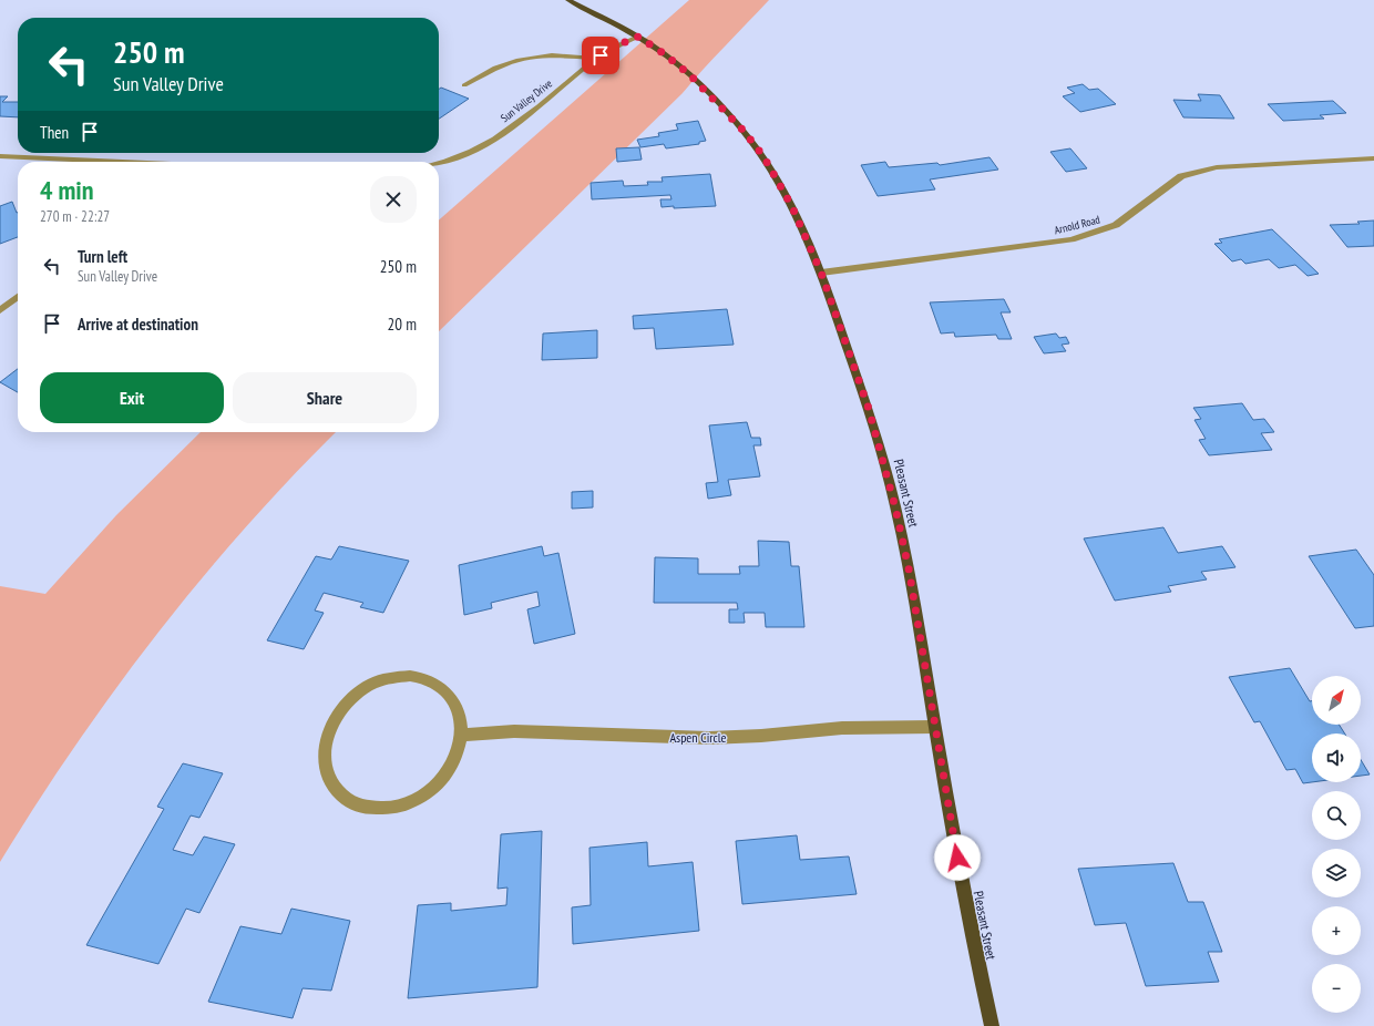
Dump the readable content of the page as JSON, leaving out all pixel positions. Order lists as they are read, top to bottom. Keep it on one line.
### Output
{"streets":{"main road":["Pleasant Street"],"street":["Sun Valley Drive","Arnold Road","Aspen Circle"]},"crossings":[["Sun Valley Drive","Pleasant Street"],["Arnold Road","Pleasant Street"],["Pleasant Street","Aspen Circle"]],"north":"top right","page":{"turn":["250 m","Sun Valley Drive"],"then":"Then","heading":["4 min","270 m · 22:27"],"list":[{"name":"Turn left","note":"Sun Valley Drive","value":"250 m"},{"name":"Arrive at destination","value":"20 m"}],"buttons":["Exit","Share"],"map_buttons":["+","−"]}}
